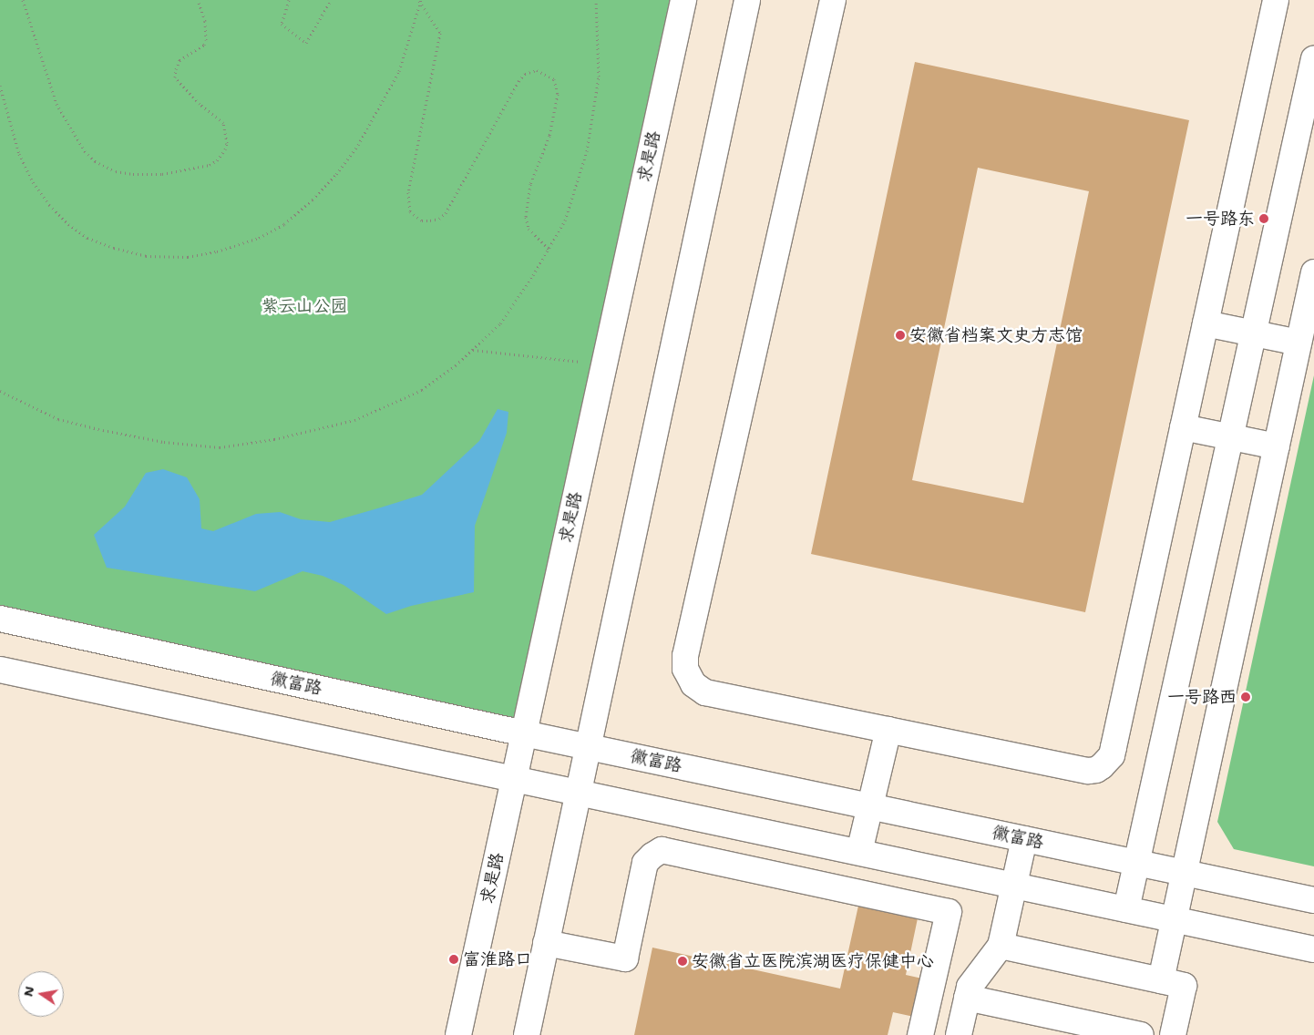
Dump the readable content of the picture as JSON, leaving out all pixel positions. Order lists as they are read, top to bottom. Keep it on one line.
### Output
{"streets":{"street":["求是路","徽富路"]},"crossings":[["求是路","徽富路"]],"parks":["紫云山公园"],"places":["一号路东","安徽省档案文史方志馆","一号路西","富淮路口","安徽省立医院滨湖医疗保健中心"],"north":"left"}
